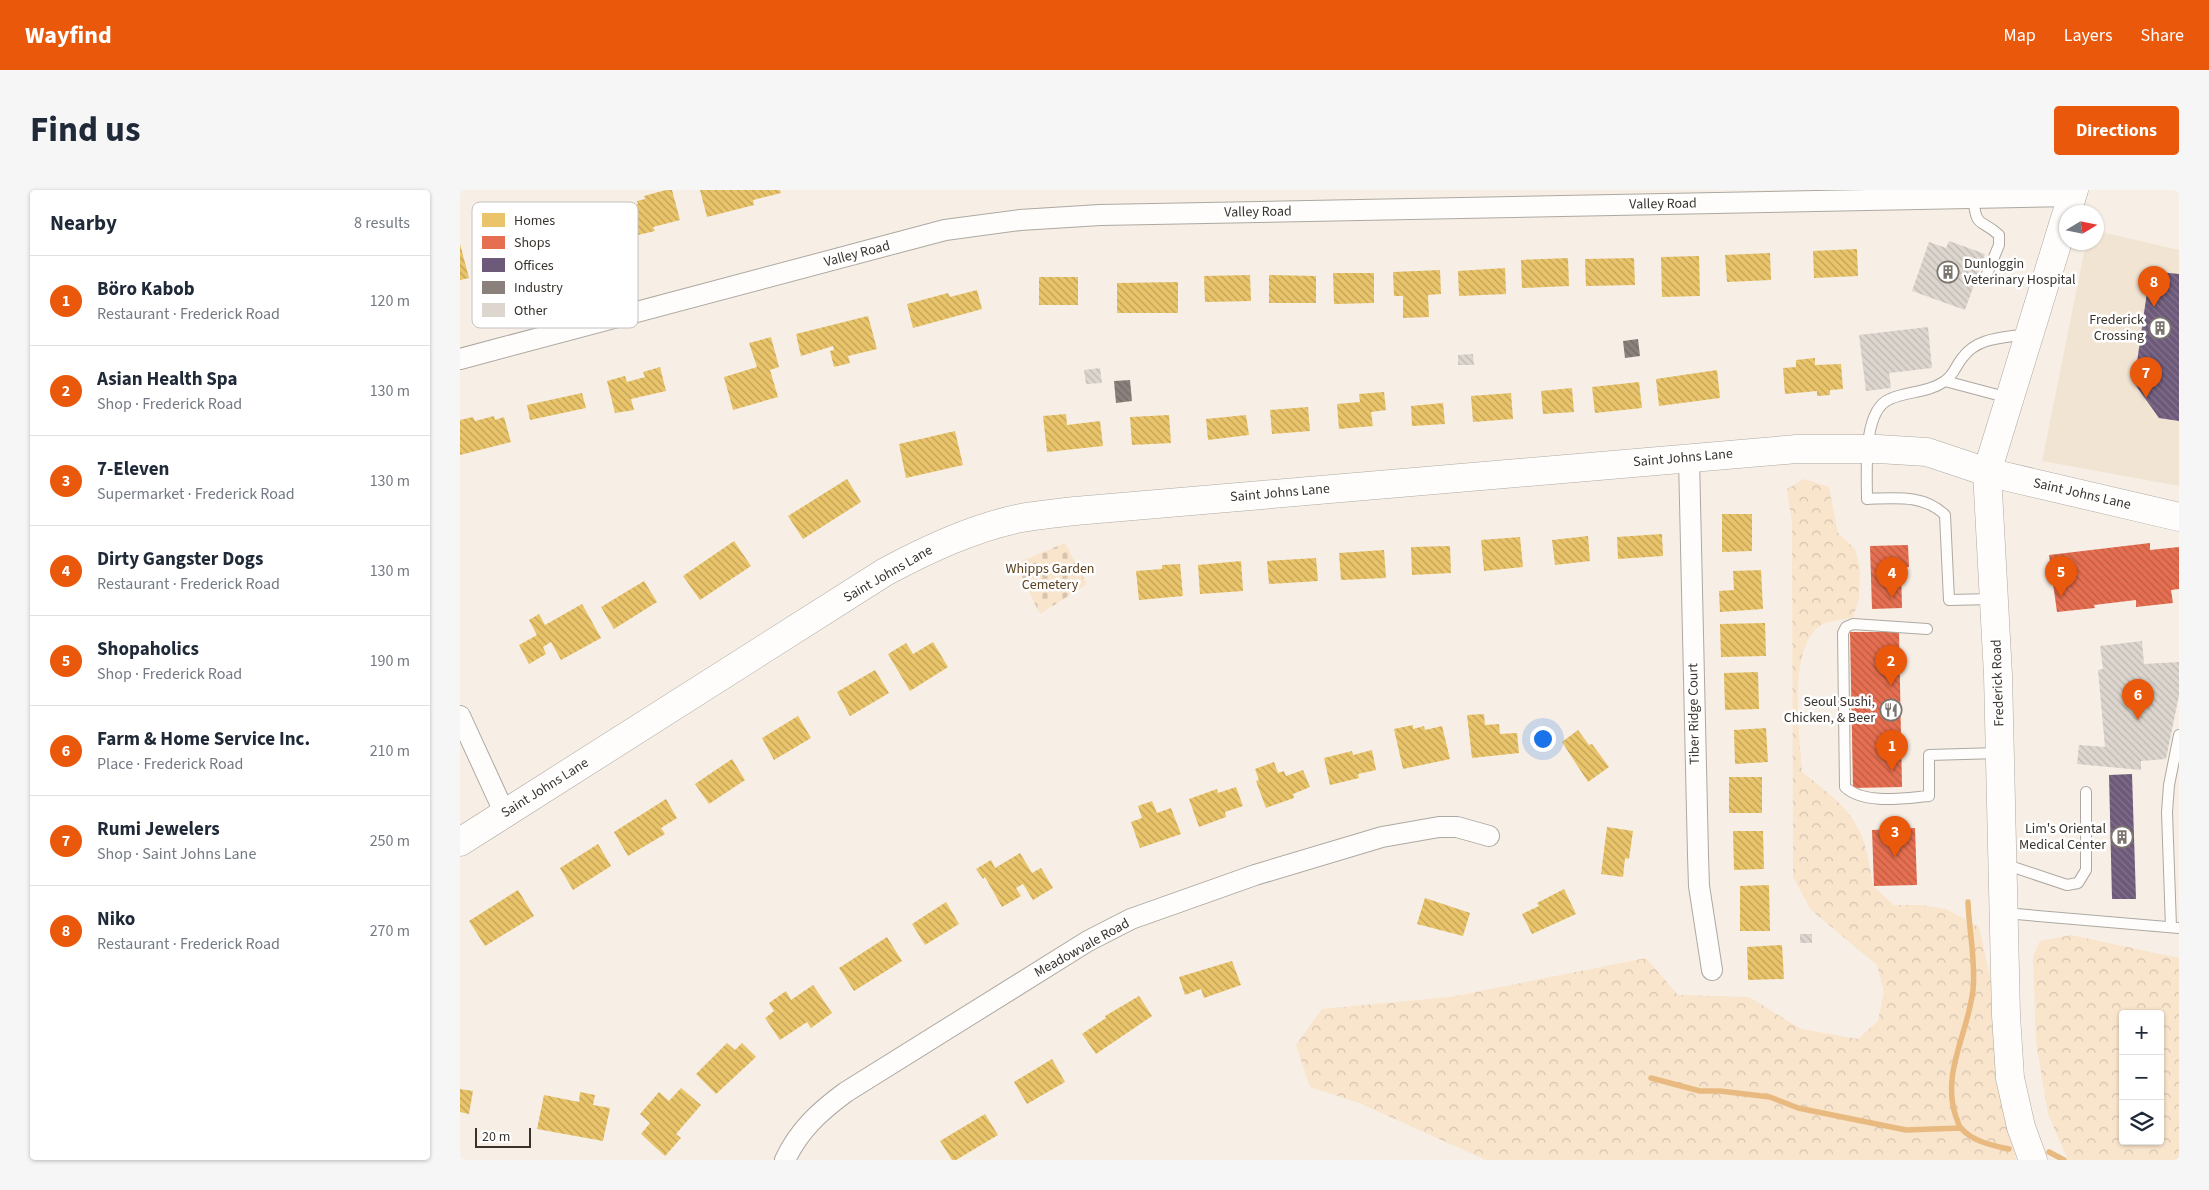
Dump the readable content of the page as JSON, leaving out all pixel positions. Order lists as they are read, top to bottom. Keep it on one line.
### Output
{"streets":{"street":["Valley Road","Saint Johns Lane","Frederick Road","Tiber Ridge Court","Meadowvale Road"]},"crossings":[["Valley Road","Frederick Road"],["Saint Johns Lane","Frederick Road"],["Saint Johns Lane","Tiber Ridge Court"]],"parks":["Whipps Garden Cemetery"],"places":{"building":["Dunloggin Veterinary Hospital","Frederick Crossing","Lim's Oriental Medical Center"],"restaurant":["Seoul Sushi, Chicken, & Beer"]},"legend":["Homes","Shops","Offices","Industry","Other"],"scale_bar":"20 m","north":"right","page":{"header":"Wayfind","nav":["Map","Layers","Share"],"title":"Find us","buttons":"Directions","heading":["Nearby","8 results"],"list":[{"mark":"1","name":"Böro Kabob","note":"Restaurant · Frederick Road","value":"120 m"},{"mark":"2","name":"Asian Health Spa","note":"Shop · Frederick Road","value":"130 m"},{"mark":"3","name":"7-Eleven","note":"Supermarket · Frederick Road","value":"130 m"},{"mark":"4","name":"Dirty Gangster Dogs","note":"Restaurant · Frederick Road","value":"130 m"},{"mark":"5","name":"Shopaholics","note":"Shop · Frederick Road","value":"190 m"},{"mark":"6","name":"Farm & Home Service Inc.","note":"Place · Frederick Road","value":"210 m"},{"mark":"7","name":"Rumi Jewelers","note":"Shop · Saint Johns Lane","value":"250 m"},{"mark":"8","name":"Niko","note":"Restaurant · Frederick Road","value":"270 m"}],"pins":["8","7","5","4","2","6","1","3"],"map_buttons":["+","−"],"scale":"20 m"}}
